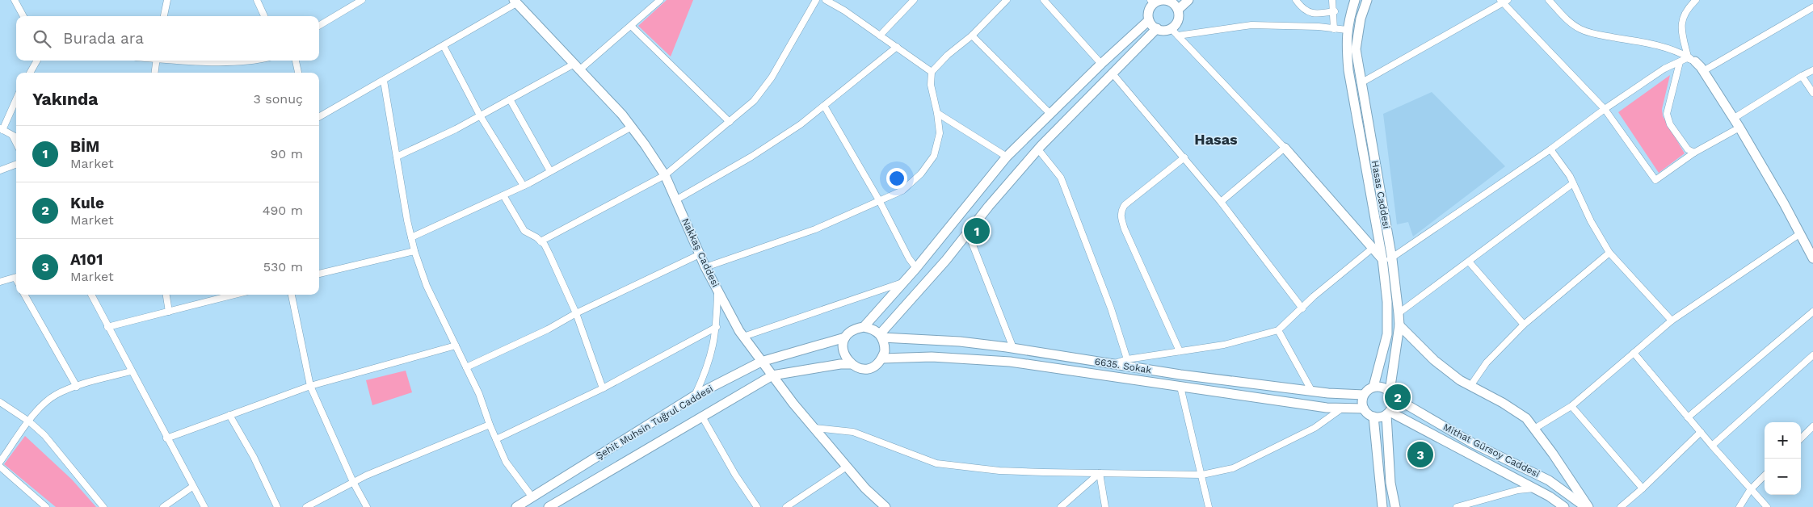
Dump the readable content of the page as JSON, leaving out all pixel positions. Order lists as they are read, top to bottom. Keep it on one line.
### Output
{"streets":{"main road":["Hasas Caddesi","Nakkaş Caddesi","6635. Sokak","Şehit Muhsin Tuğrul Caddesi","Mithat Gürsoy Caddesi"]},"crossings":[["Hasas Caddesi","6635. Sokak"],["Hasas Caddesi","Mithat Gürsoy Caddesi"],["Nakkaş Caddesi","Şehit Muhsin Tuğrul Caddesi"],["6635. Sokak","Şehit Muhsin Tuğrul Caddesi"],["6635. Sokak","Mithat Gürsoy Caddesi"]],"districts":["Hasas"],"page":{"search":"Burada ara","heading":["Yakında","3 sonuç"],"list":[{"mark":"1","name":"BİM","note":"Market","value":"90 m"},{"mark":"2","name":"Kule","note":"Market","value":"490 m"},{"mark":"3","name":"A101","note":"Market","value":"530 m"}],"pins":["1","2","3"],"map_buttons":["+","−"]}}
